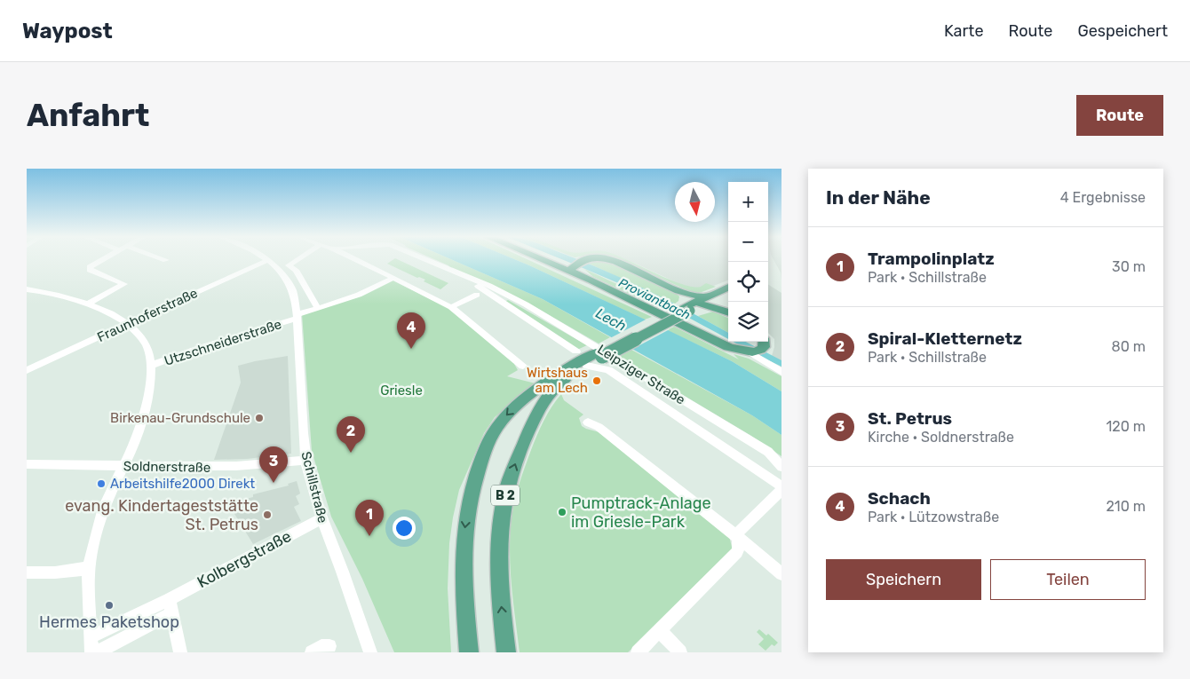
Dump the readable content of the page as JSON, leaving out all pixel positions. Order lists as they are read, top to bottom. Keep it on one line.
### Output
{"streets":{"main road":["B 2"],"street":["Fraunhoferstraße","Utzschneiderstraße","Leipziger Straße","Soldnerstraße","Schillstraße","Kolbergstraße"]},"crossings":[["Fraunhoferstraße","Schillstraße"],["Utzschneiderstraße","Schillstraße"],["Leipziger Straße","B 2"],["Soldnerstraße","Schillstraße"],["Schillstraße","Kolbergstraße"]],"water":["Proviantbach","Lech"],"parks":["Griesle"],"places":["Wirtshaus am Lech","Birkenau-Grundschule","Arbeitshilfe2000 Direkt","Pumptrack-Anlage im Griesle-Park","evang. Kindertageststätte St. Petrus","Hermes Paketshop"],"north":"bottom","page":{"header":"Waypost","nav":["Karte","Route","Gespeichert"],"buttons":["Route",["Speichern","Teilen"]],"title":"Anfahrt","heading":["In der Nähe","4 Ergebnisse"],"map_buttons":["+","−"],"list":[{"mark":"1","name":"Trampolinplatz","note":"Park · Schillstraße","value":"30 m"},{"mark":"2","name":"Spiral-Kletternetz","note":"Park · Schillstraße","value":"80 m"},{"mark":"3","name":"St. Petrus","note":"Kirche · Soldnerstraße","value":"120 m"},{"mark":"4","name":"Schach","note":"Park · Lützowstraße","value":"210 m"}],"pins":["4","2","3","1"]}}
